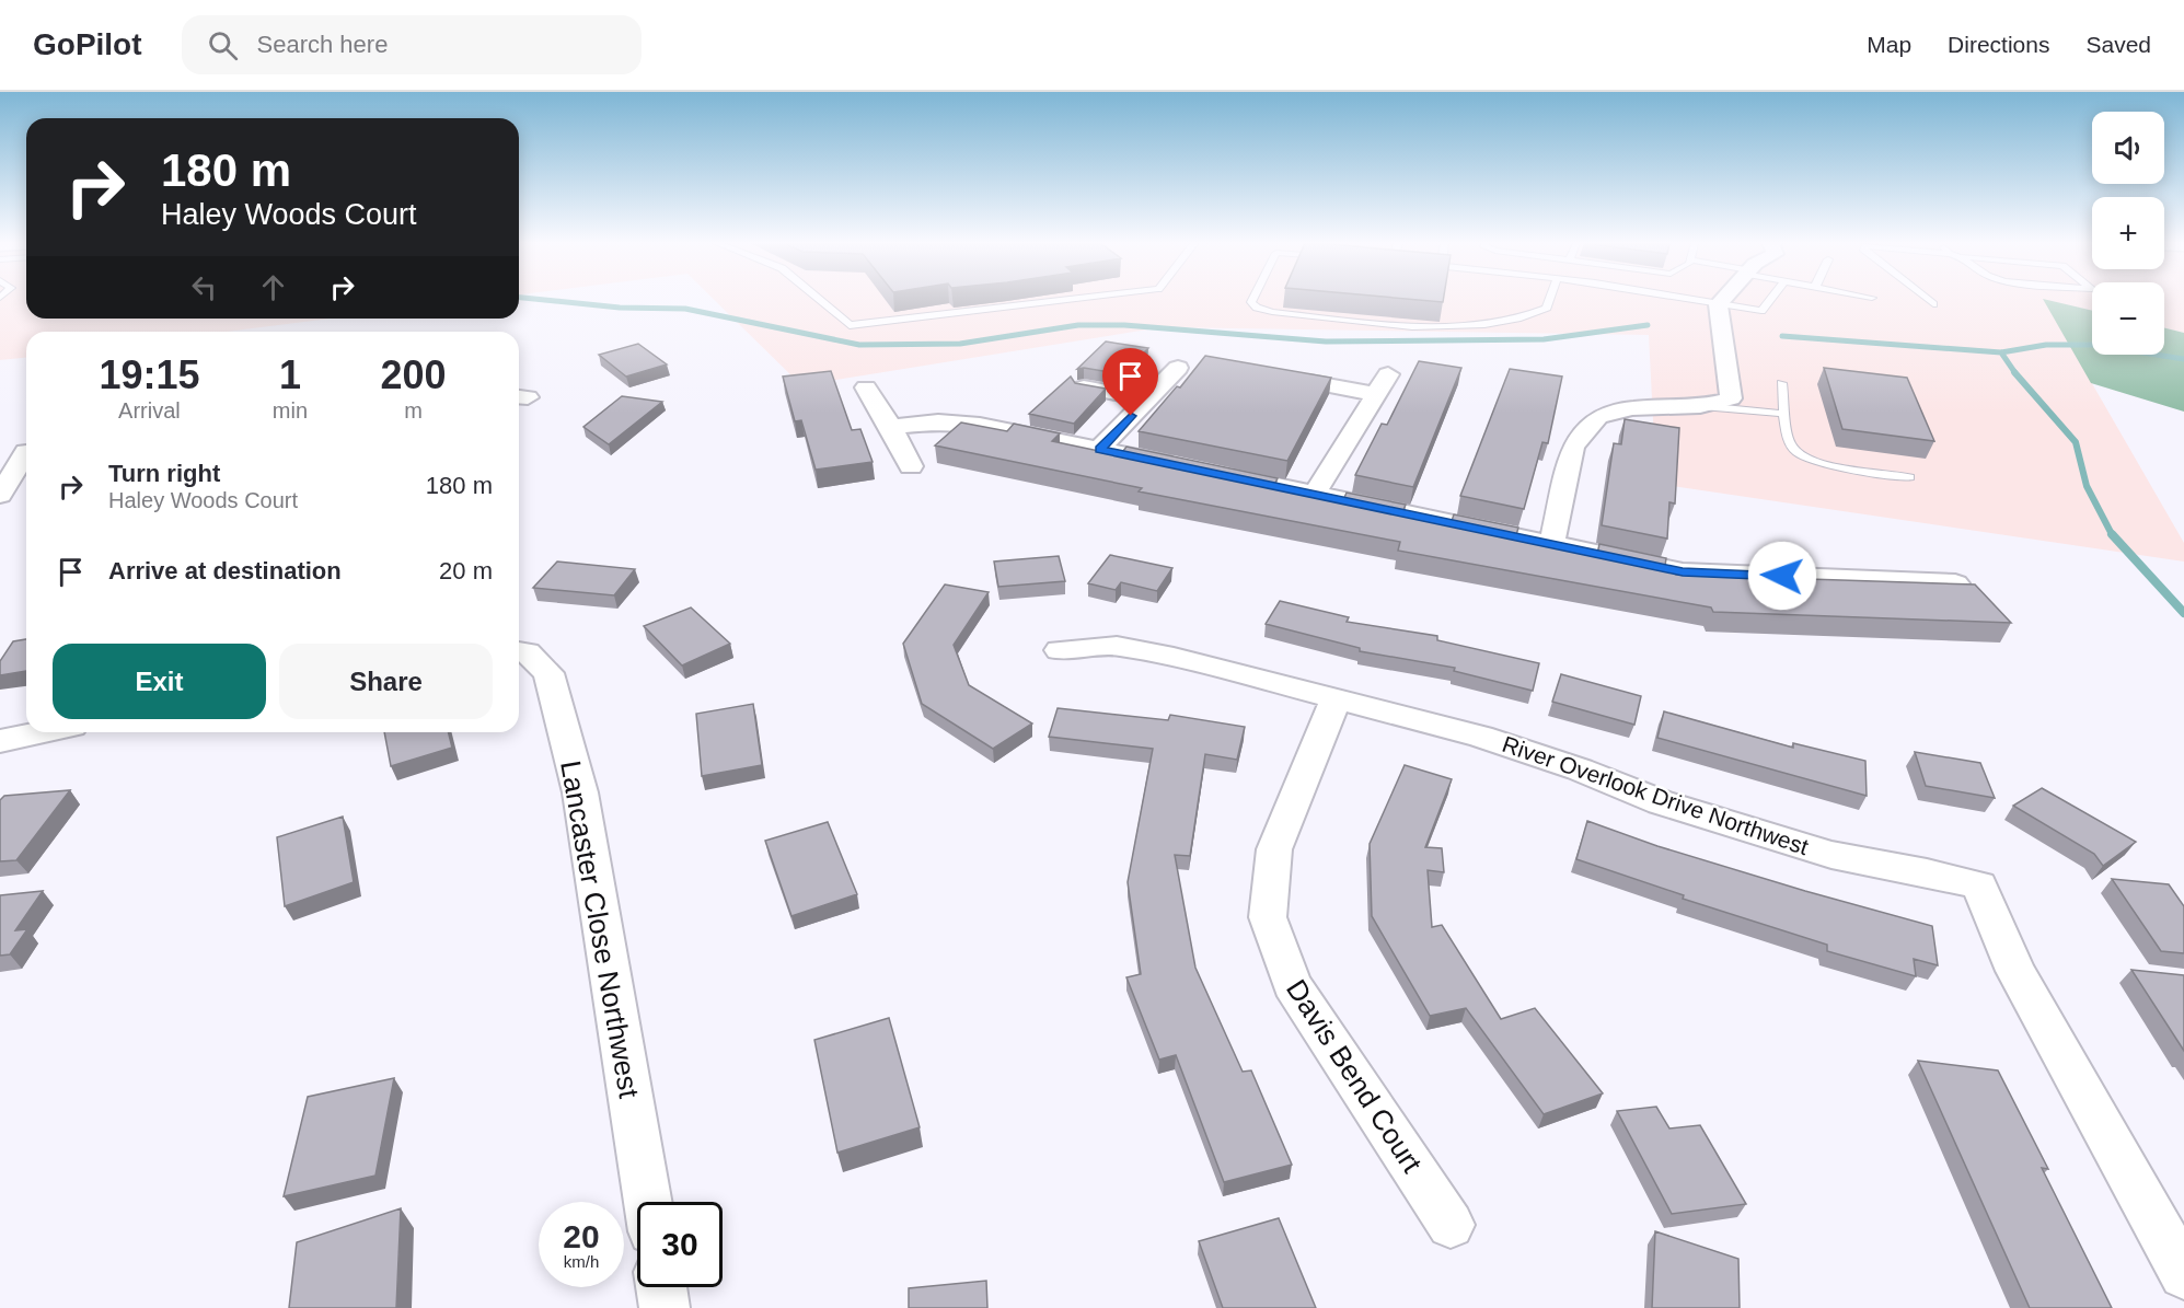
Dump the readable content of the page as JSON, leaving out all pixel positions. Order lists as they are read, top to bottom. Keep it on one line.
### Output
{"streets":{"street":["River Overlook Drive Northwest","Lancaster Close Northwest","Davis Bend Court"]},"crossings":[["River Overlook Drive Northwest","Davis Bend Court"]],"page":{"header":"GoPilot","search":"Search here","nav":["Map","Directions","Saved"],"map_buttons":["+","−"],"turn":["180 m","Haley Woods Court"],"eta":["19:15","Arrival","1","min","200","m"],"list":[{"name":"Turn right","note":"Haley Woods Court","value":"180 m"},{"name":"Arrive at destination","value":"20 m"}],"buttons":["Exit","Share"],"speed":"20 km/h","limit":"30"}}
